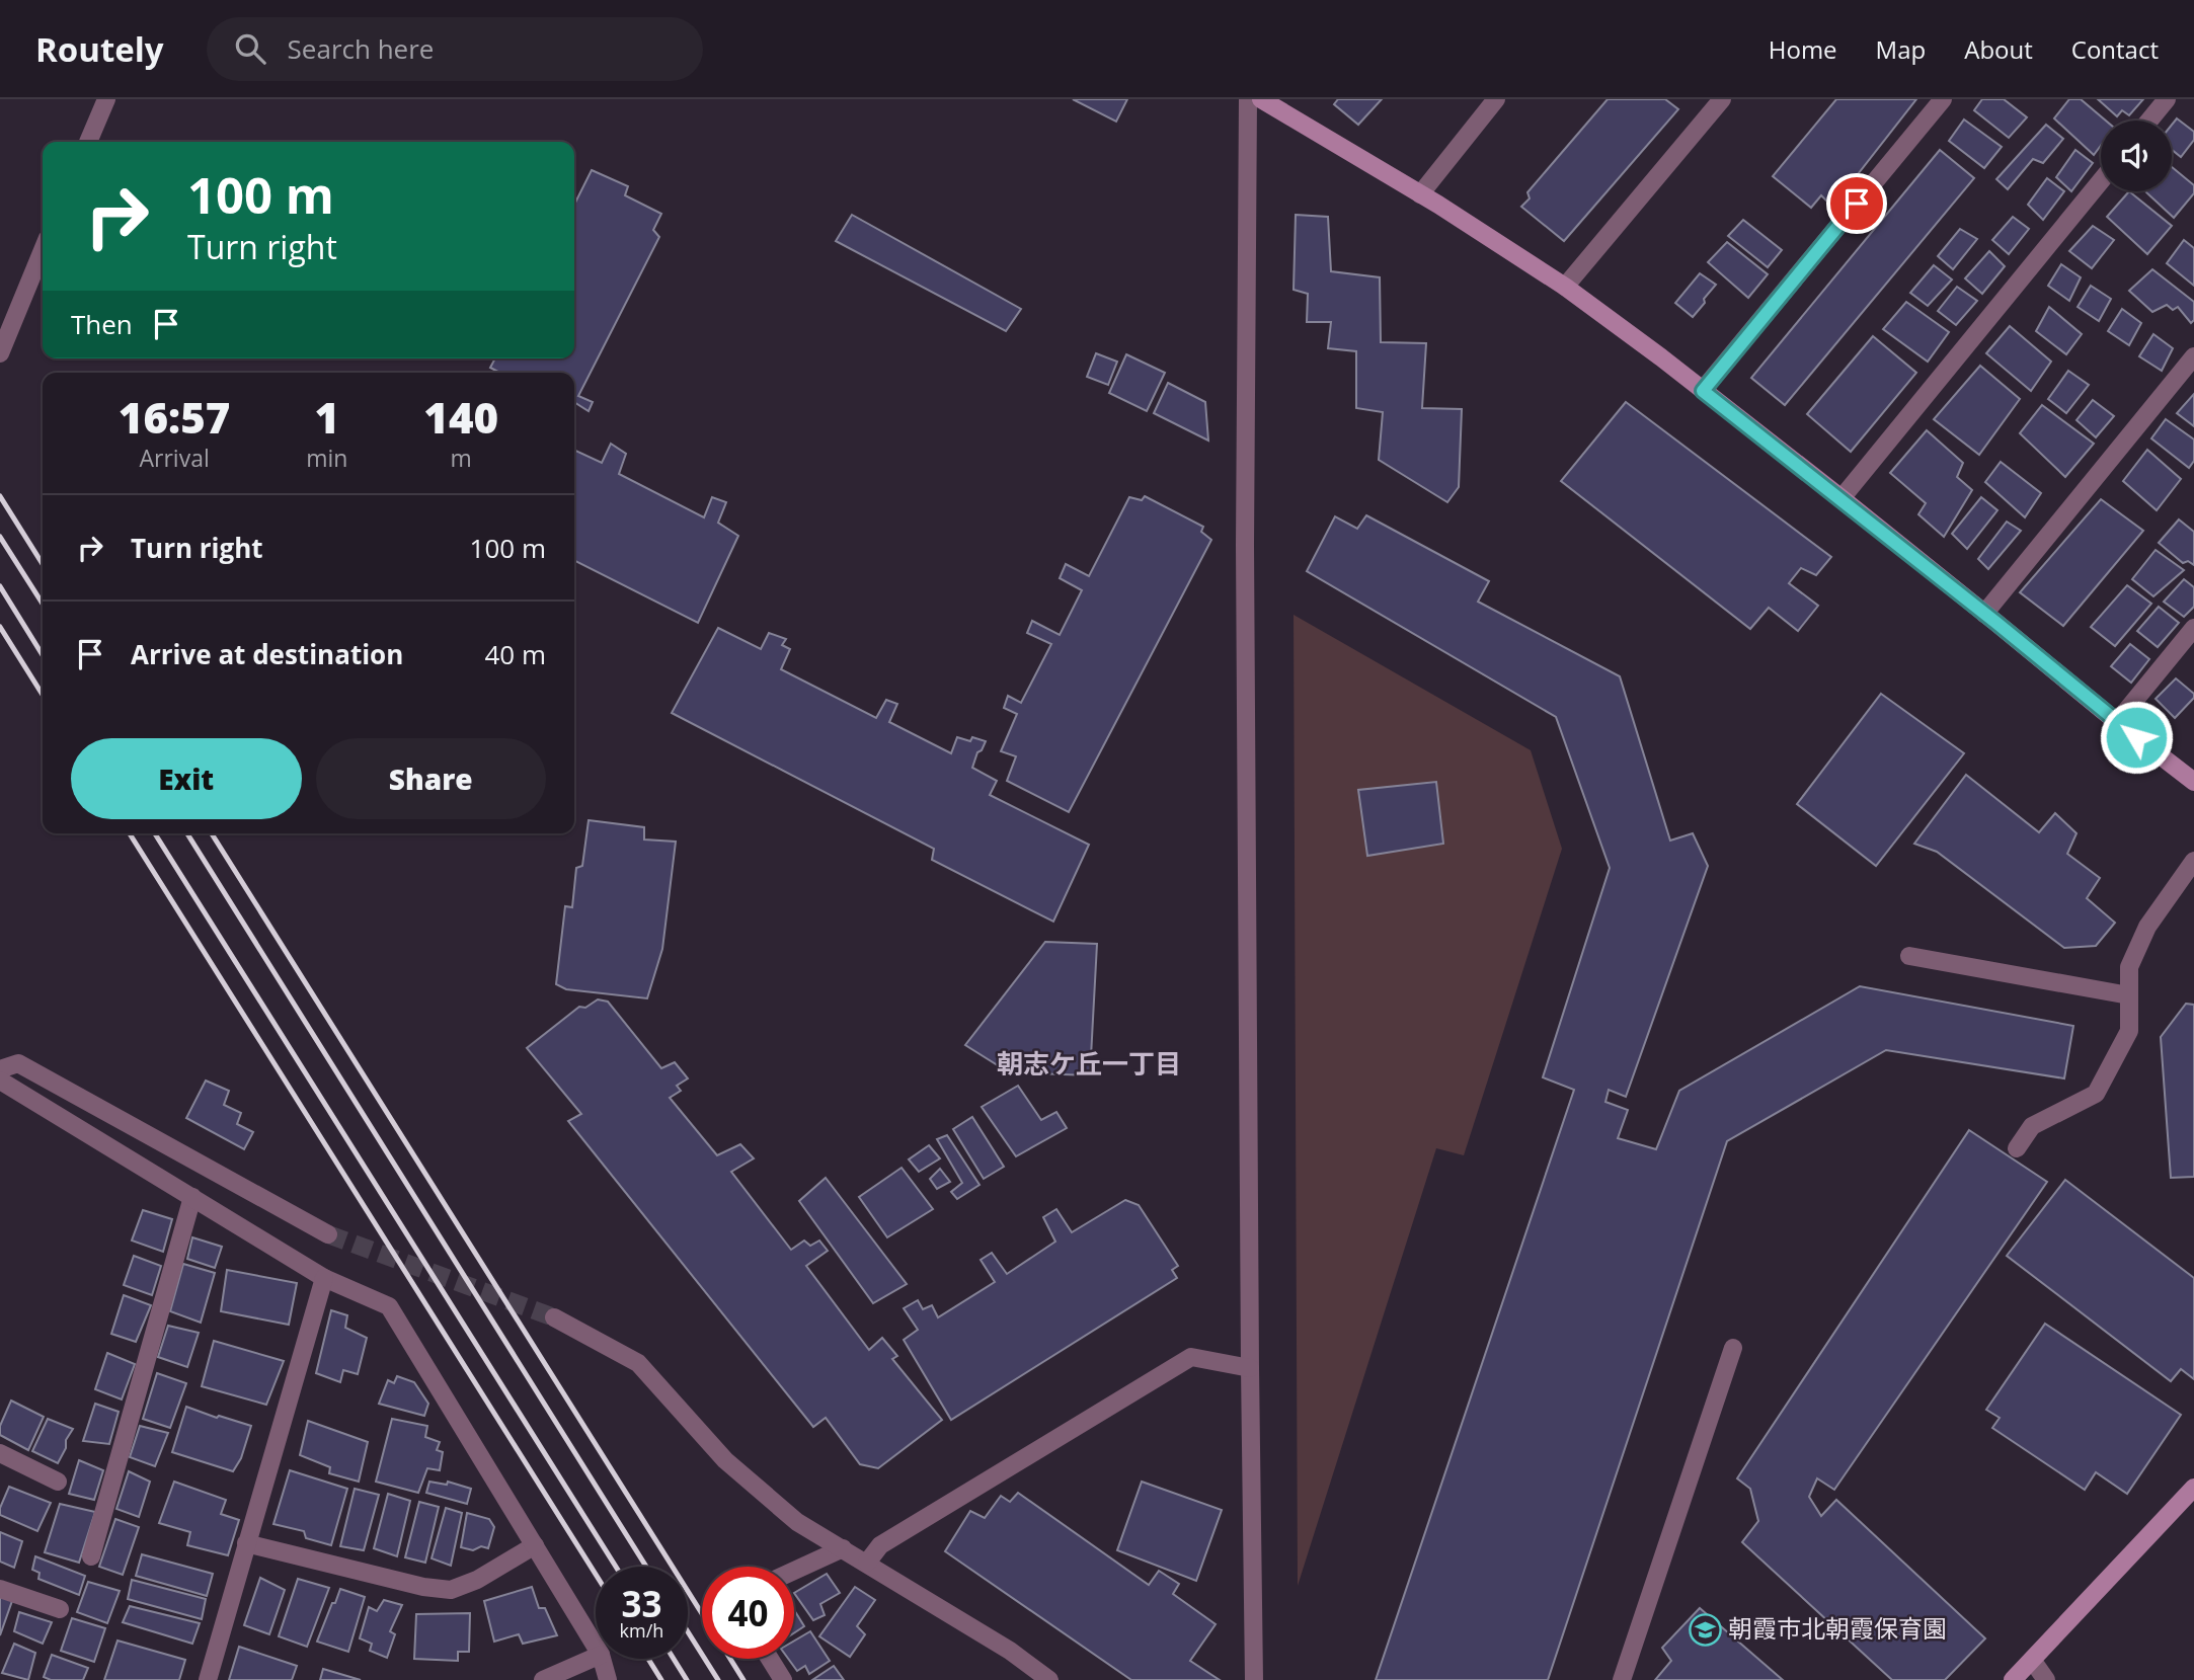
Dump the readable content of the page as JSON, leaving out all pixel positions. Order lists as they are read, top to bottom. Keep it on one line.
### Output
{"districts":["朝志ケ丘一丁目"],"places":{"school or university":["朝霞市北朝霞保育園"]},"page":{"header":"Routely","search":"Search here","nav":["Home","Map","About","Contact"],"turn":["100 m","Turn right"],"then":"Then","eta":["16:57","Arrival","1","min","140","m"],"list":[{"name":"Turn right","value":"100 m"},{"name":"Arrive at destination","value":"40 m"}],"buttons":["Exit","Share"],"speed":"33 km/h","limit":"40"}}
